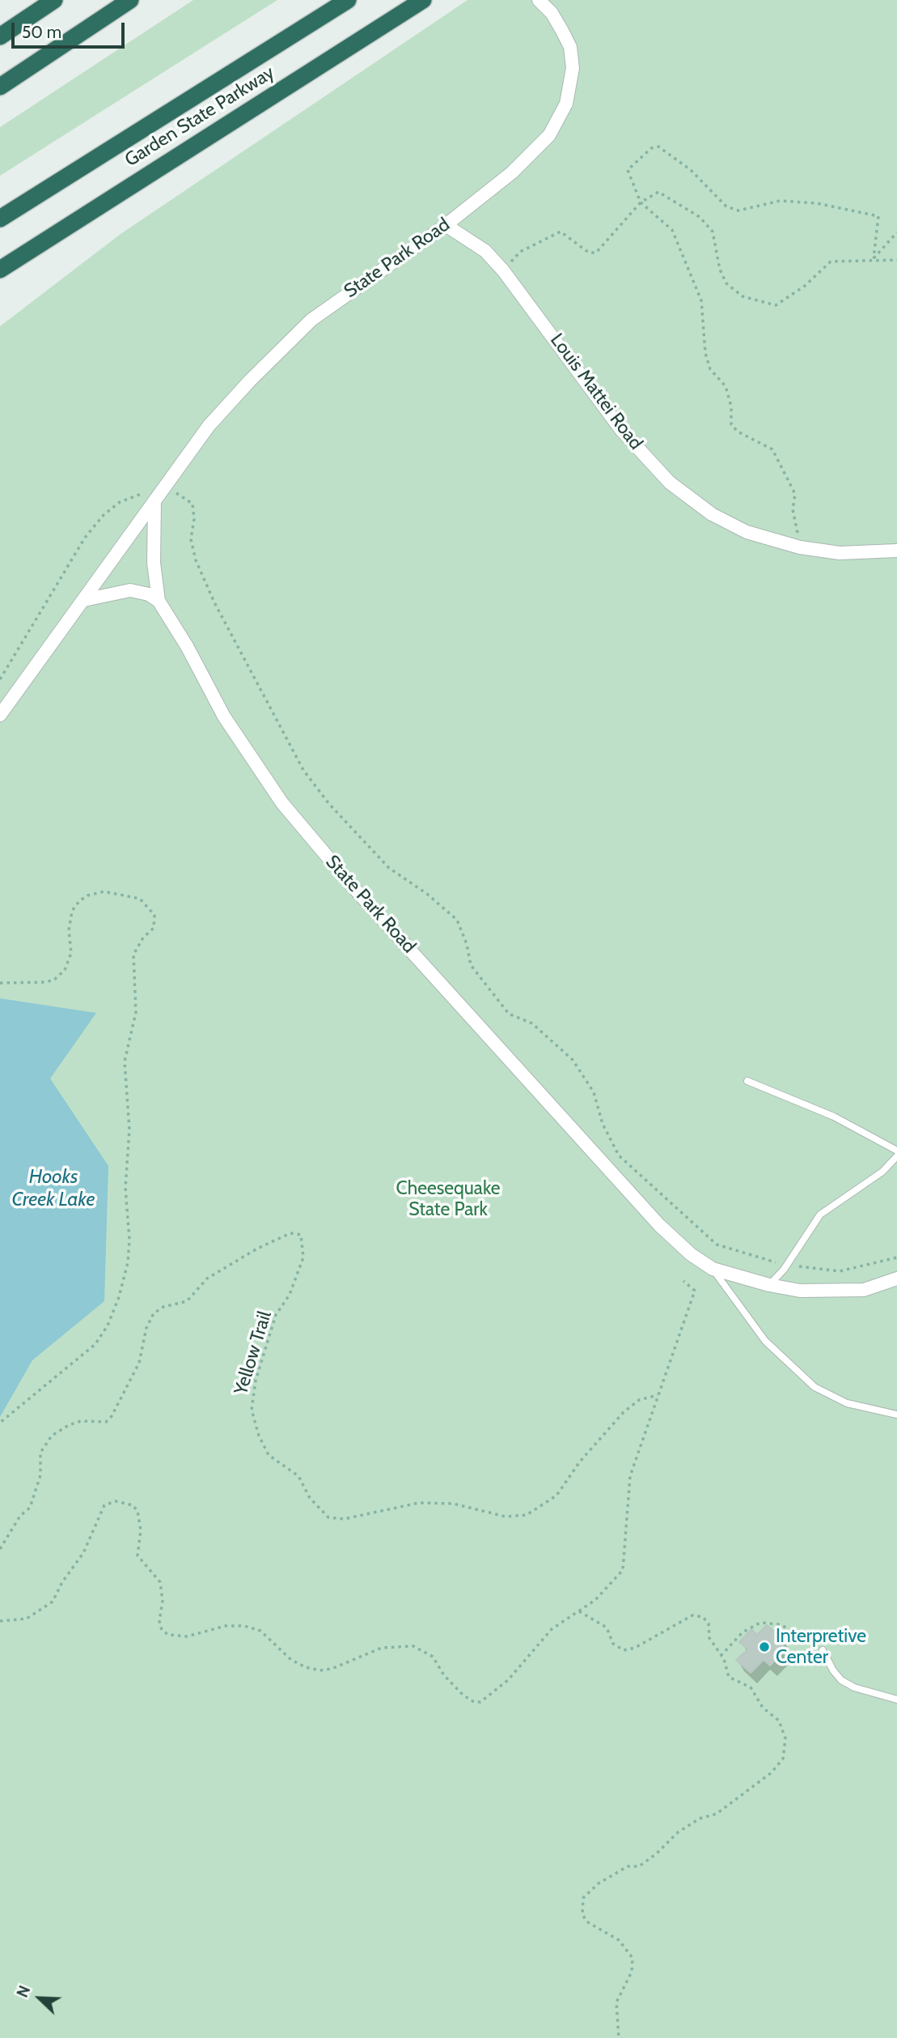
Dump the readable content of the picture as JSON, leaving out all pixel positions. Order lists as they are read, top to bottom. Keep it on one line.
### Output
{"streets":{"highway":["Garden State Parkway"],"street":["State Park Road","Louis Mattei Road"],"path":["Yellow Trail"]},"crossings":[["State Park Road","Louis Mattei Road"]],"water":["Hooks Creek Lake"],"parks":["Cheesequake State Park"],"places":["Interpretive Center"],"scale_bar":"50 m","north":"top left"}
